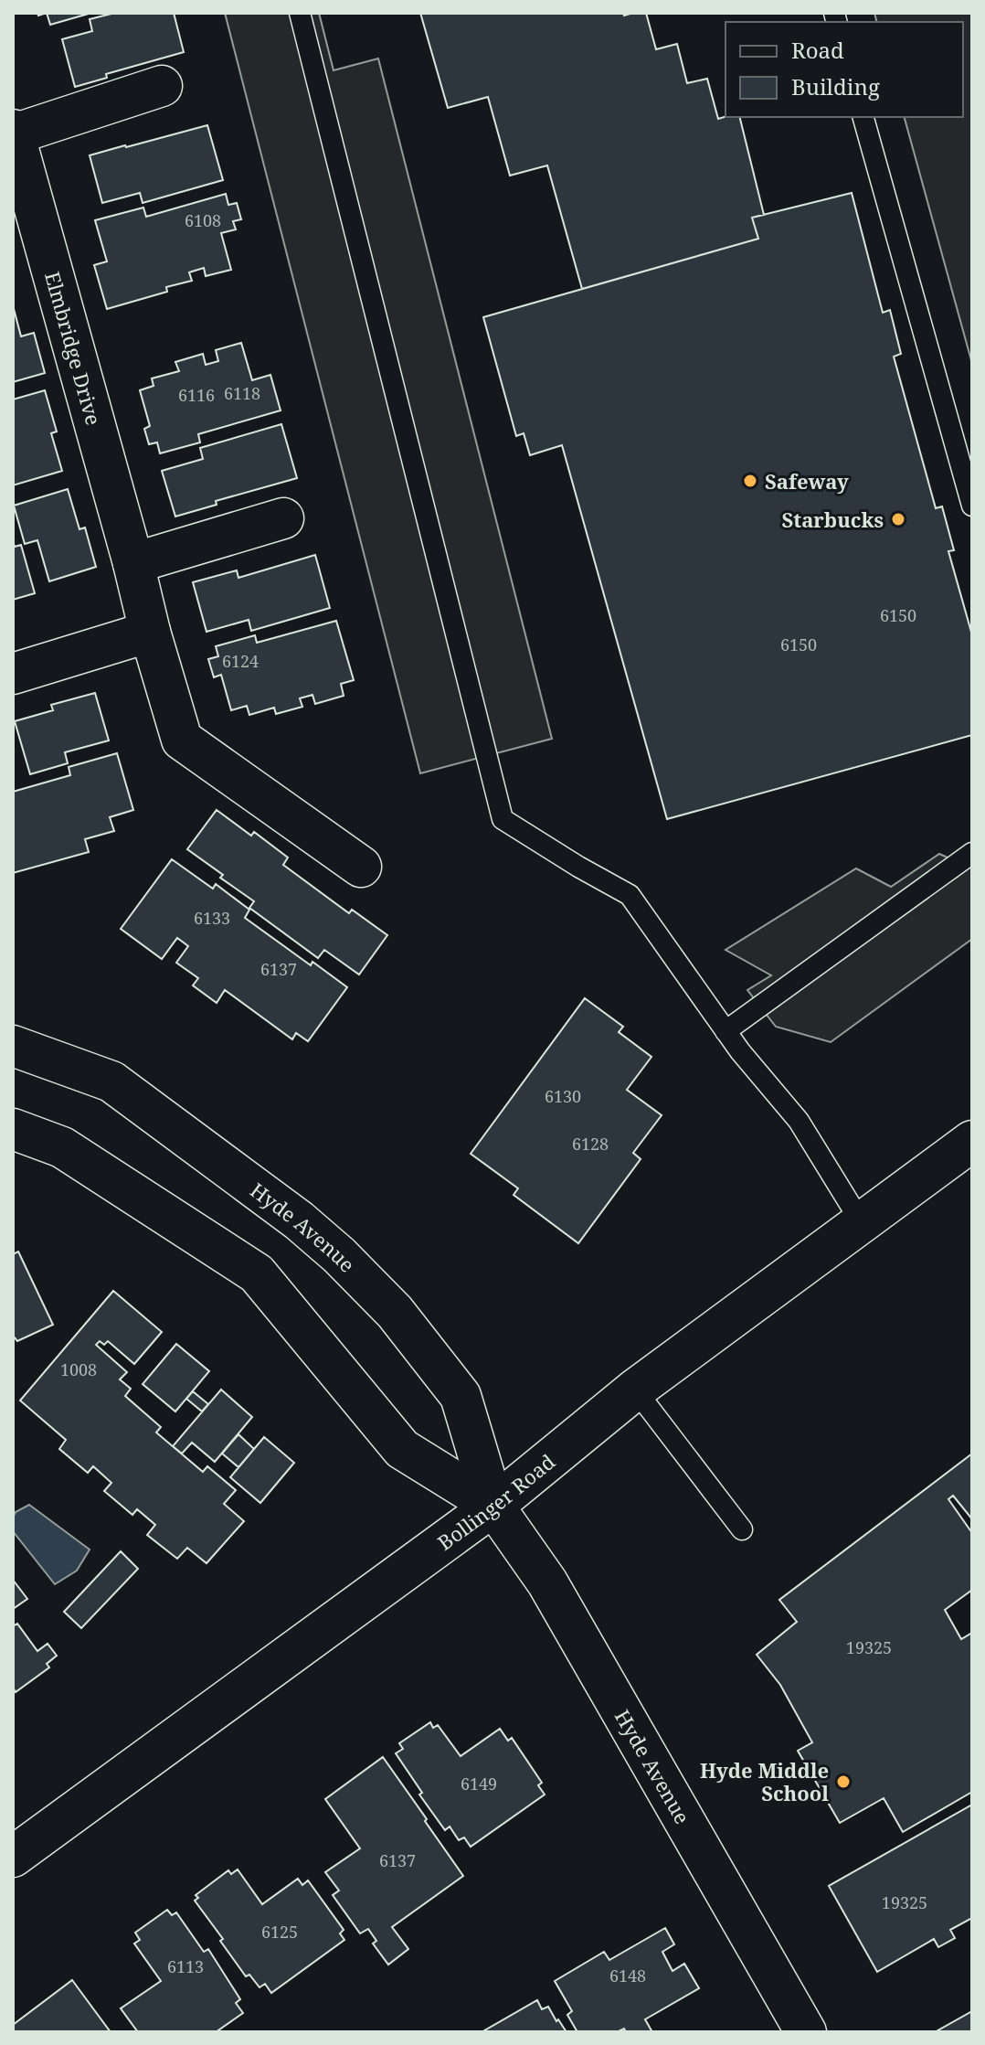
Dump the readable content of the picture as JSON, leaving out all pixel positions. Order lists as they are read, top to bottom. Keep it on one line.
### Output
{"streets":{"street":["Elmbridge Drive","Hyde Avenue","Bollinger Road"]},"crossings":[["Hyde Avenue","Bollinger Road"]],"places":["Safeway","Starbucks","Hyde Middle School"],"house_numbers":["6108","6118","6116","6150","6150","6124","6133","6137","6130","6128","1008","19325","6149","6137","19325","6125","6113","6148"],"legend":["Road","Building"]}
